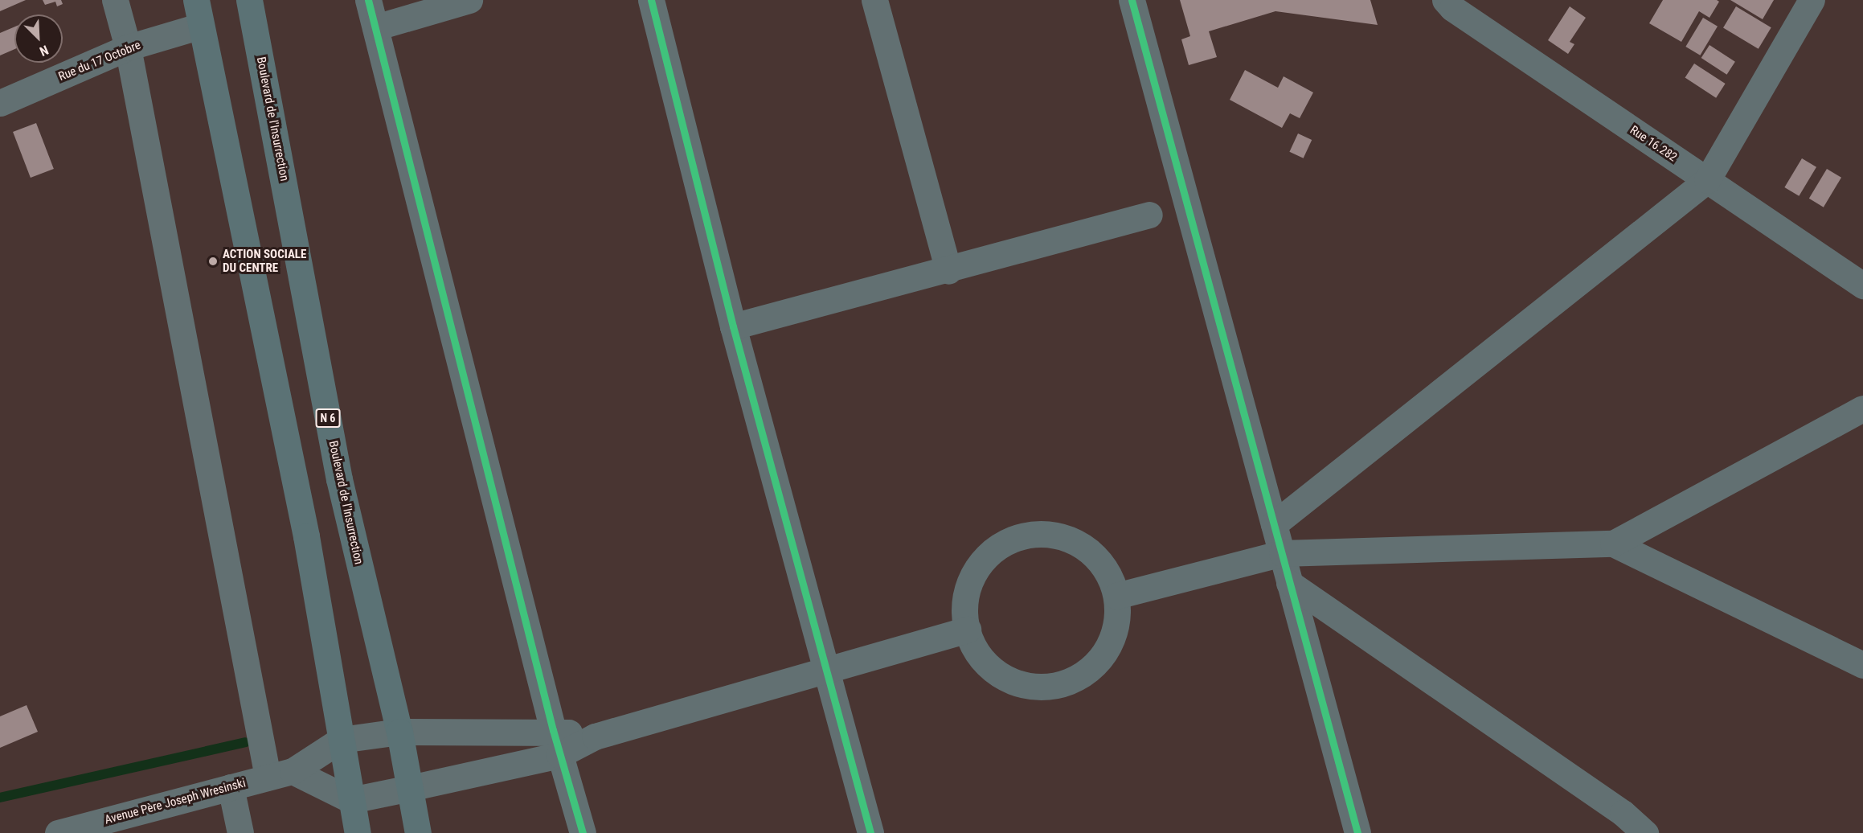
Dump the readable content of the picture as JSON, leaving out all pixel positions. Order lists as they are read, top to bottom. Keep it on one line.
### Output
{"streets":{"main road":["Boulevard de l'Insurrection","N 6"],"street":["Rue du 17 Octobre","Rue 16.282","Avenue Père Joseph Wresinski"]},"crossings":[["Boulevard de l'Insurrection","Avenue Père Joseph Wresinski"]],"places":["ACTION SOCIALE DU CENTRE"],"north":"bottom right"}
